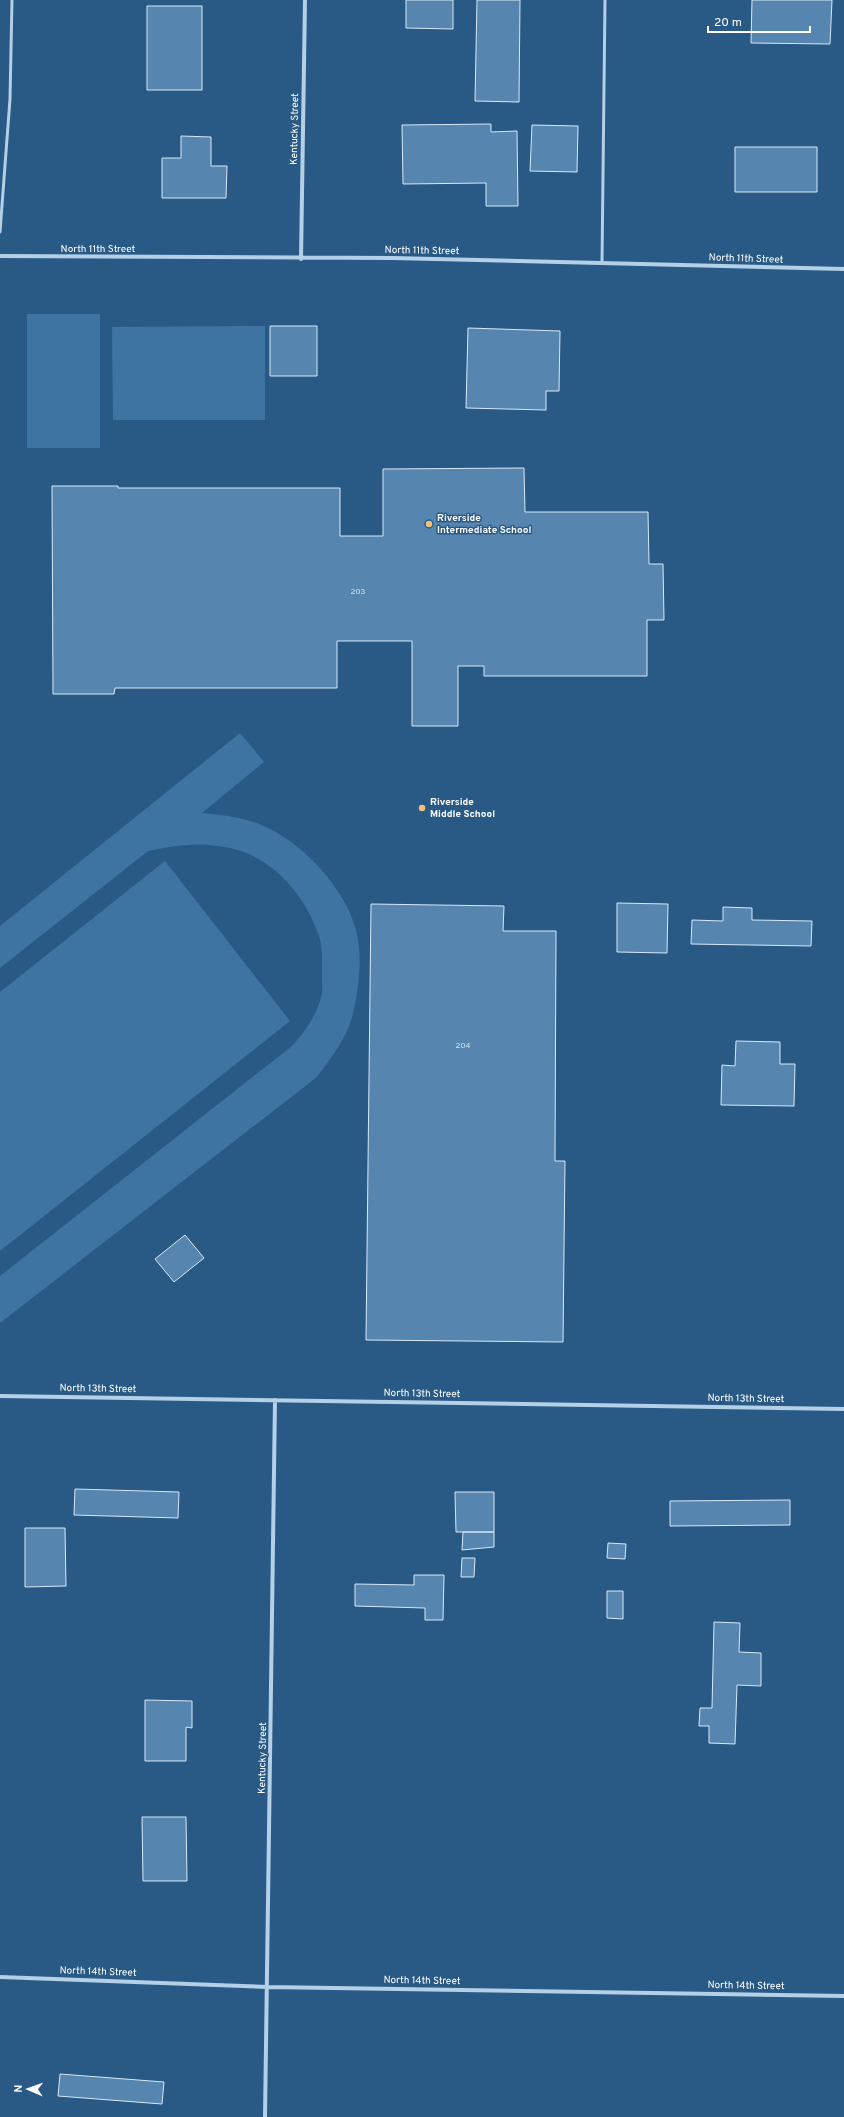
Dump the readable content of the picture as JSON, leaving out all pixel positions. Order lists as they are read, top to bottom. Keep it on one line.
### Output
{"streets":{"street":["Kentucky Street","North 11th Street","North 13th Street","North 14th Street"]},"crossings":[["Kentucky Street","North 11th Street"],["Kentucky Street","North 13th Street"],["Kentucky Street","North 14th Street"]],"places":["Riverside Intermediate School","Riverside Middle School"],"house_numbers":["203","204"],"scale_bar":"20 m","north":"left"}
